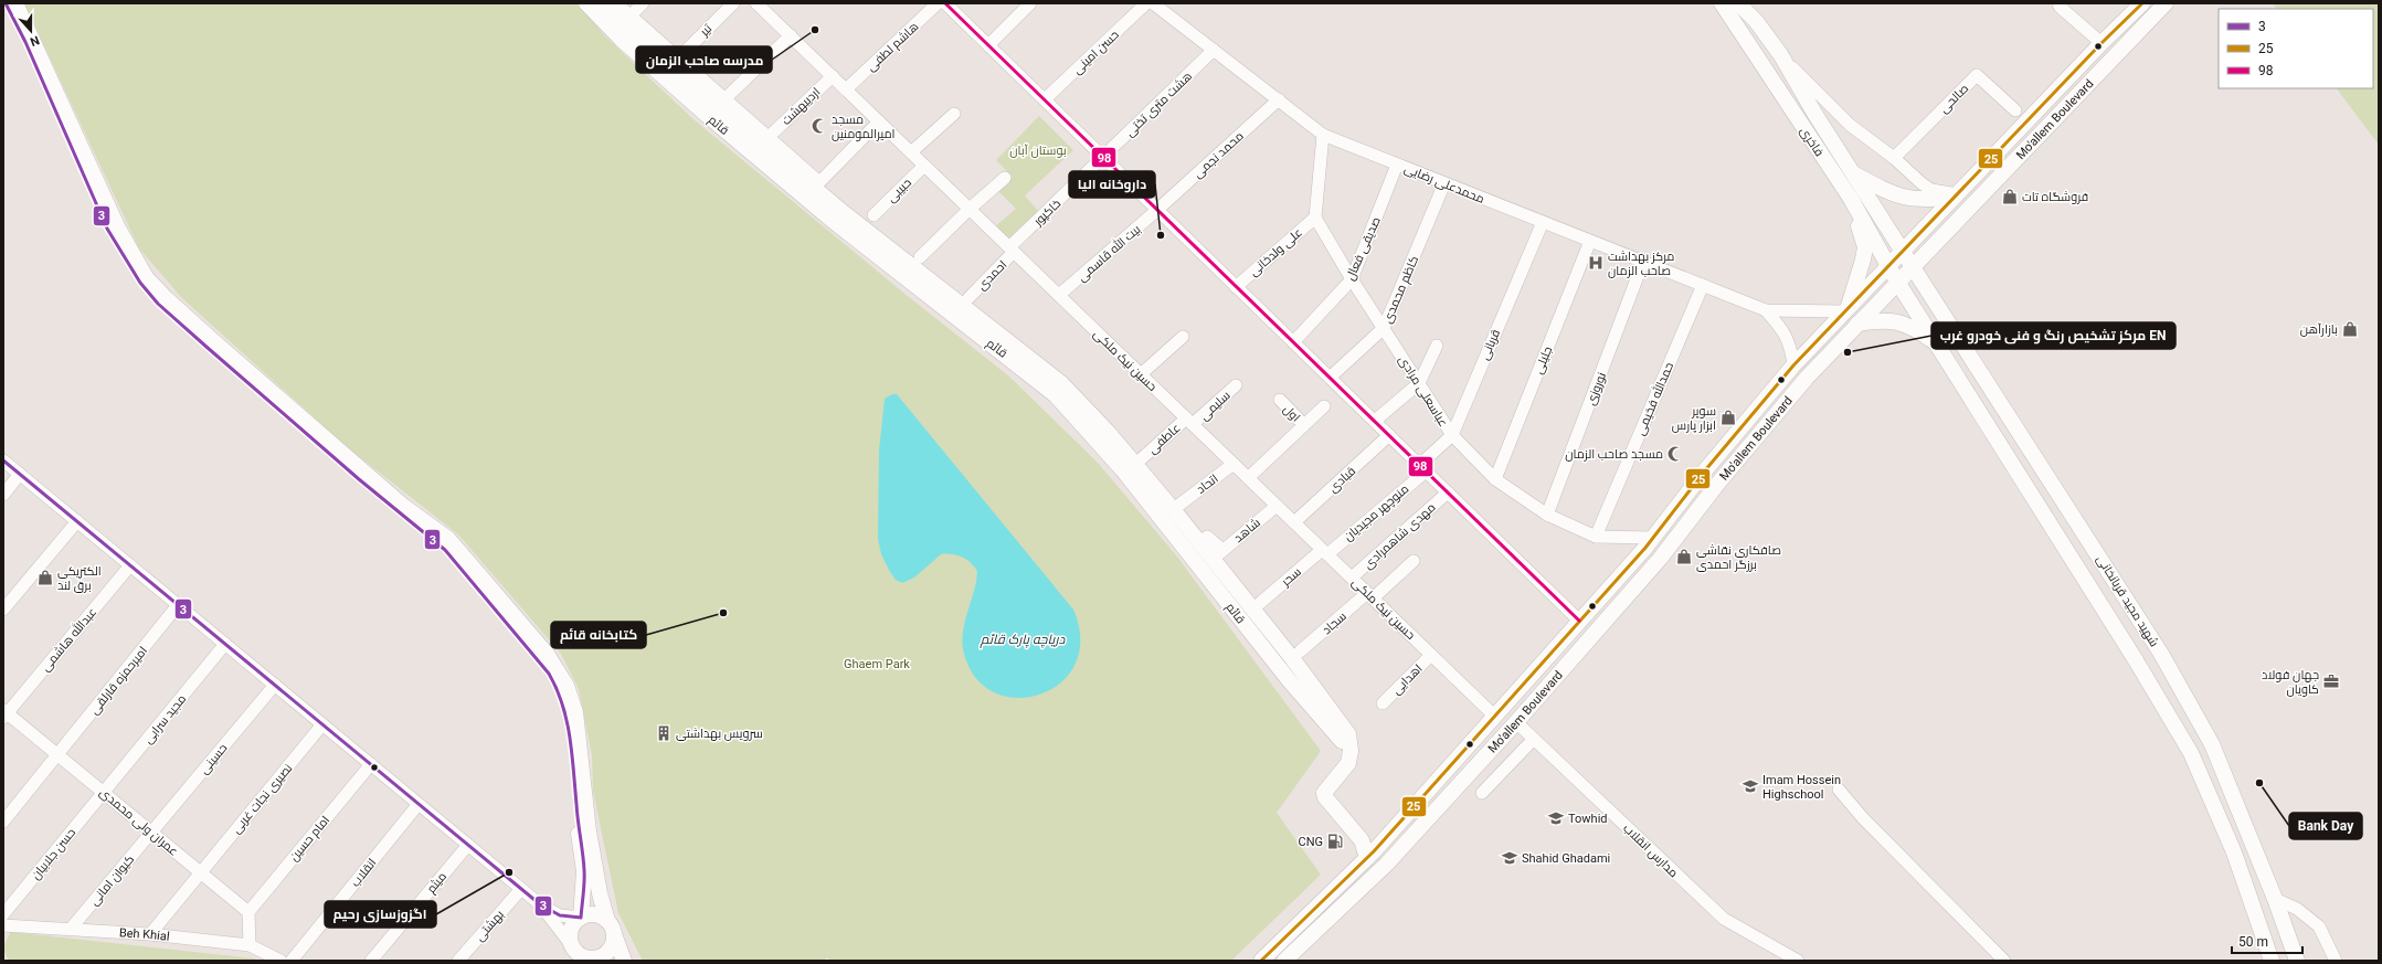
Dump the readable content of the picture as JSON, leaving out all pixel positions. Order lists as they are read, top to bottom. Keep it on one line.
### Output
{"streets":{"main road":["Mo'allem Boulevard","قائم","فاخری","شهید مجید قربانخانی"],"street":["تیر","هاشم لطفی","حسن امینی","صالحی","هشت متری تختی","اردیبهشت","محمد نجمی","محمدعلی رضایی","حبیبی","خاکپور","صدیقی فعال","علی ولدخانی","بیت الله قاسمی","احمدی","کاظم محمدی","قربانی","حسین نیک ملکی","جلیلی","نوروزی","عباسعلی مرادی","حمدالله فخیمی","سلیمی","اول","عاطفی","قبادی","اتحاد","منوچهر مجیدیان","شاهد","مهدی شاهمرادی","سحر","سجاد","عبدالله هاشمی","اهدایی","امیرحمزه قارلقی","مجید سرابی","حسینی","نصیری نجات غربی","عمران ولی محمدی","امام حسین","مدارس انقلاب","حسن جلابیان","انقلاب","کیوان امانی","میثم","بهشتی","Beh Khial"]},"crossings":[["هاشم لطفی","حسین نیک ملکی"],["هشت متری تختی","محمدعلی رضایی"],["هشت متری تختی","خاکپور"],["اردیبهشت","حسین نیک ملکی"],["Mo'allem Boulevard","فاخری"],["Mo'allem Boulevard","حسین نیک ملکی"],["Mo'allem Boulevard","عباسعلی مرادی"],["Mo'allem Boulevard","شهید مجید قربانخانی"],["Mo'allem Boulevard","مدارس انقلاب"],["فاخری","شهید مجید قربانخانی"],["محمد نجمی","محمدعلی رضایی"],["محمد نجمی","بیت الله قاسمی"],["محمدعلی رضایی","صدیقی فعال"],["محمدعلی رضایی","کاظم محمدی"],["محمدعلی رضایی","قربانی"],["محمدعلی رضایی","جلیلی"],["محمدعلی رضایی","نوروزی"],["محمدعلی رضایی","حمدالله فخیمی"],["حبیبی","حسین نیک ملکی"],["خاکپور","احمدی"],["خاکپور","حسین نیک ملکی"],["صدیقی فعال","عباسعلی مرادی"],["علی ولدخانی","عباسعلی مرادی"],["بیت الله قاسمی","حسین نیک ملکی"],["احمدی","حسین نیک ملکی"],["کاظم محمدی","عباسعلی مرادی"],["قربانی","عباسعلی مرادی"],["قربانی","منوچهر مجیدیان"],["حسین نیک ملکی","سلیمی"],["حسین نیک ملکی","عاطفی"],["حسین نیک ملکی","قبادی"],["حسین نیک ملکی","اتحاد"],["حسین نیک ملکی","منوچهر مجیدیان"],["حسین نیک ملکی","شاهد"],["حسین نیک ملکی","مهدی شاهمرادی"],["حسین نیک ملکی","سحر"],["حسین نیک ملکی","سجاد"],["حسین نیک ملکی","اهدایی"],["جلیلی","عباسعلی مرادی"],["نوروزی","عباسعلی مرادی"],["عباسعلی مرادی","حمدالله فخیمی"],["سلیمی","عاطفی"],["منوچهر مجیدیان","سحر"],["عبدالله هاشمی","عمران ولی محمدی"],["امیرحمزه قارلقی","عمران ولی محمدی"],["مجید سرابی","عمران ولی محمدی"],["مجید سرابی","حسن جلابیان"],["حسینی","عمران ولی محمدی"],["حسینی","کیوان امانی"],["نصیری نجات غربی","عمران ولی محمدی"],["نصیری نجات غربی","Beh Khial"],["عمران ولی محمدی","امام حسین"],["عمران ولی محمدی","حسن جلابیان"],["عمران ولی محمدی","کیوان امانی"],["کیوان امانی","Beh Khial"]],"water":["دریاچه پارک قائم"],"parks":["بوستان آبان","Ghaem Park"],"places":{"other":["مدرسه صاحب الزمان","داروخانه الیا","مرکز تشخیص رنگ و فنی خودرو غرب EN","کتابخانه قائم","Bank Day","اگزوزسازی رحیم"],"mosque":["مسجد امیرالمومنین","مسجد صاحب الزمان"],"shop":["فروشگاه تات","بازارآهن","سوپر ابزار پارس","صافکاری نقاشی برزگر احمدی","الکتریکی برق لند"],"hospital":["مرکز بهداشت صاحب الزمان"],"office":["جهان فولاد کاویان"],"building":["سرویس بهداشتی"],"school or university":["Imam Hossein Highschool","Towhid","Shahid Ghadami"],"fuel station":["CNG"]},"lines":["transit line 3","transit line 25","transit line 98"],"legend":["3","25","98"],"scale_bar":"50 m","north":"bottom"}
